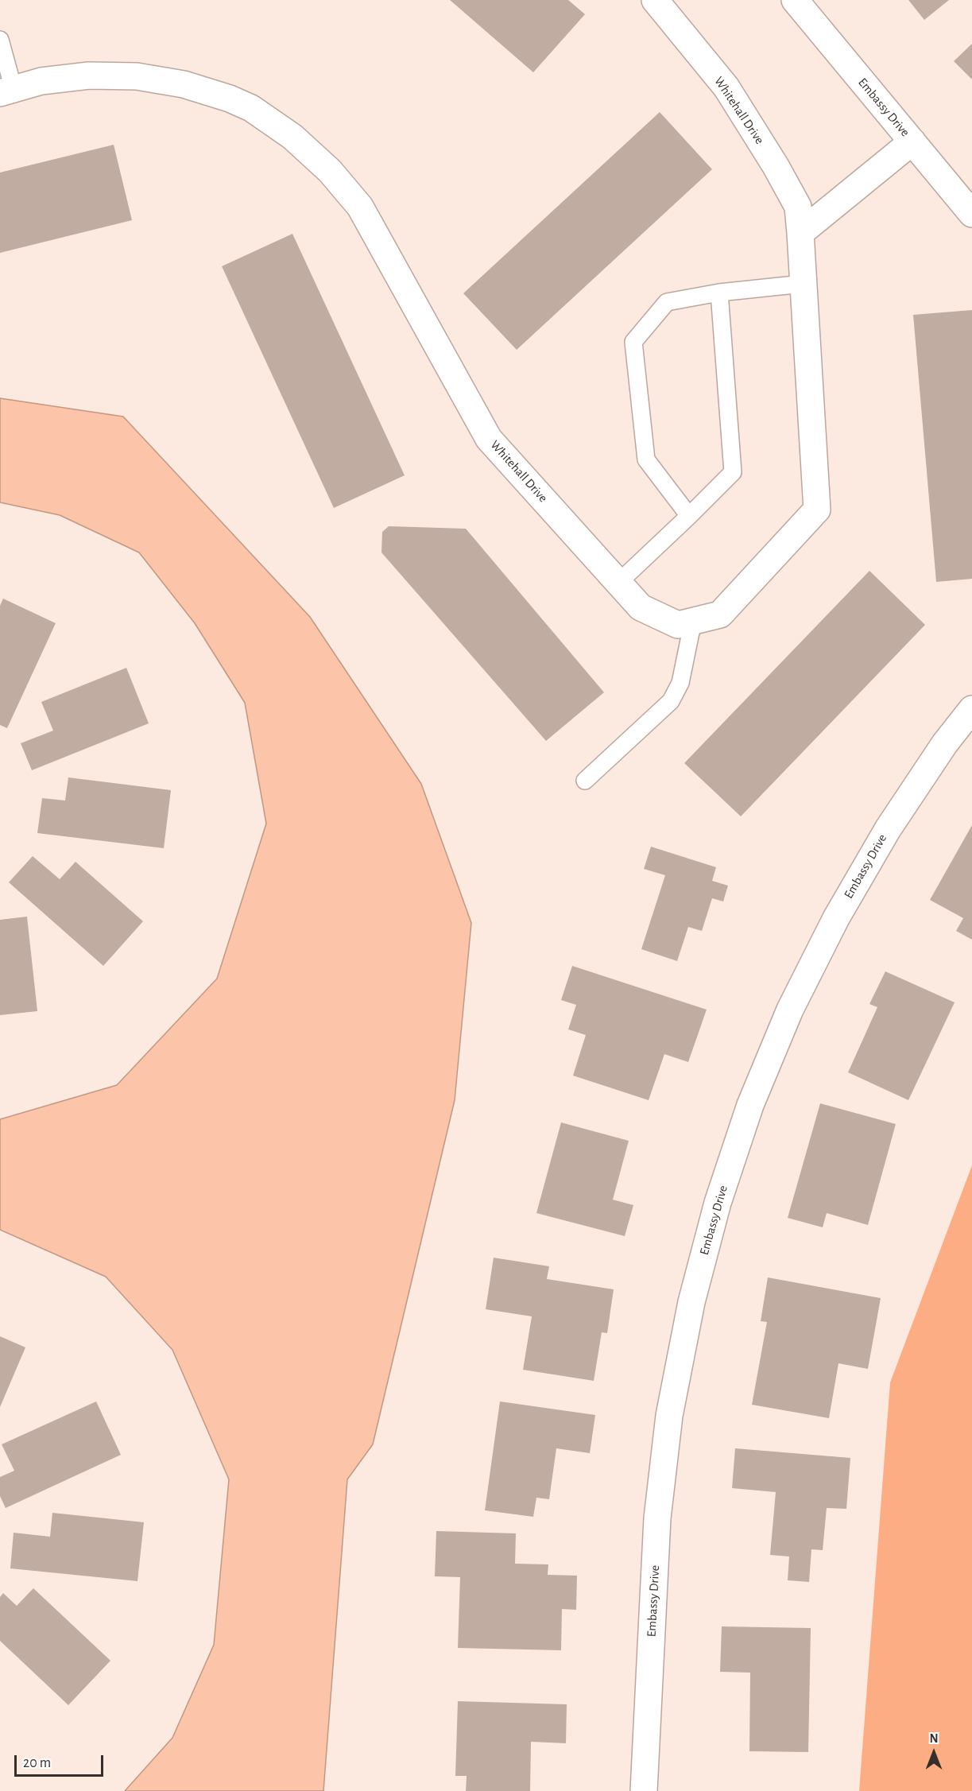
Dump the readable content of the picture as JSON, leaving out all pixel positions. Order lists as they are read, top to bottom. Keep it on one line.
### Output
{"streets":{"street":["Embassy Drive","Whitehall Drive"]},"scale_bar":"20 m","north":"top"}
